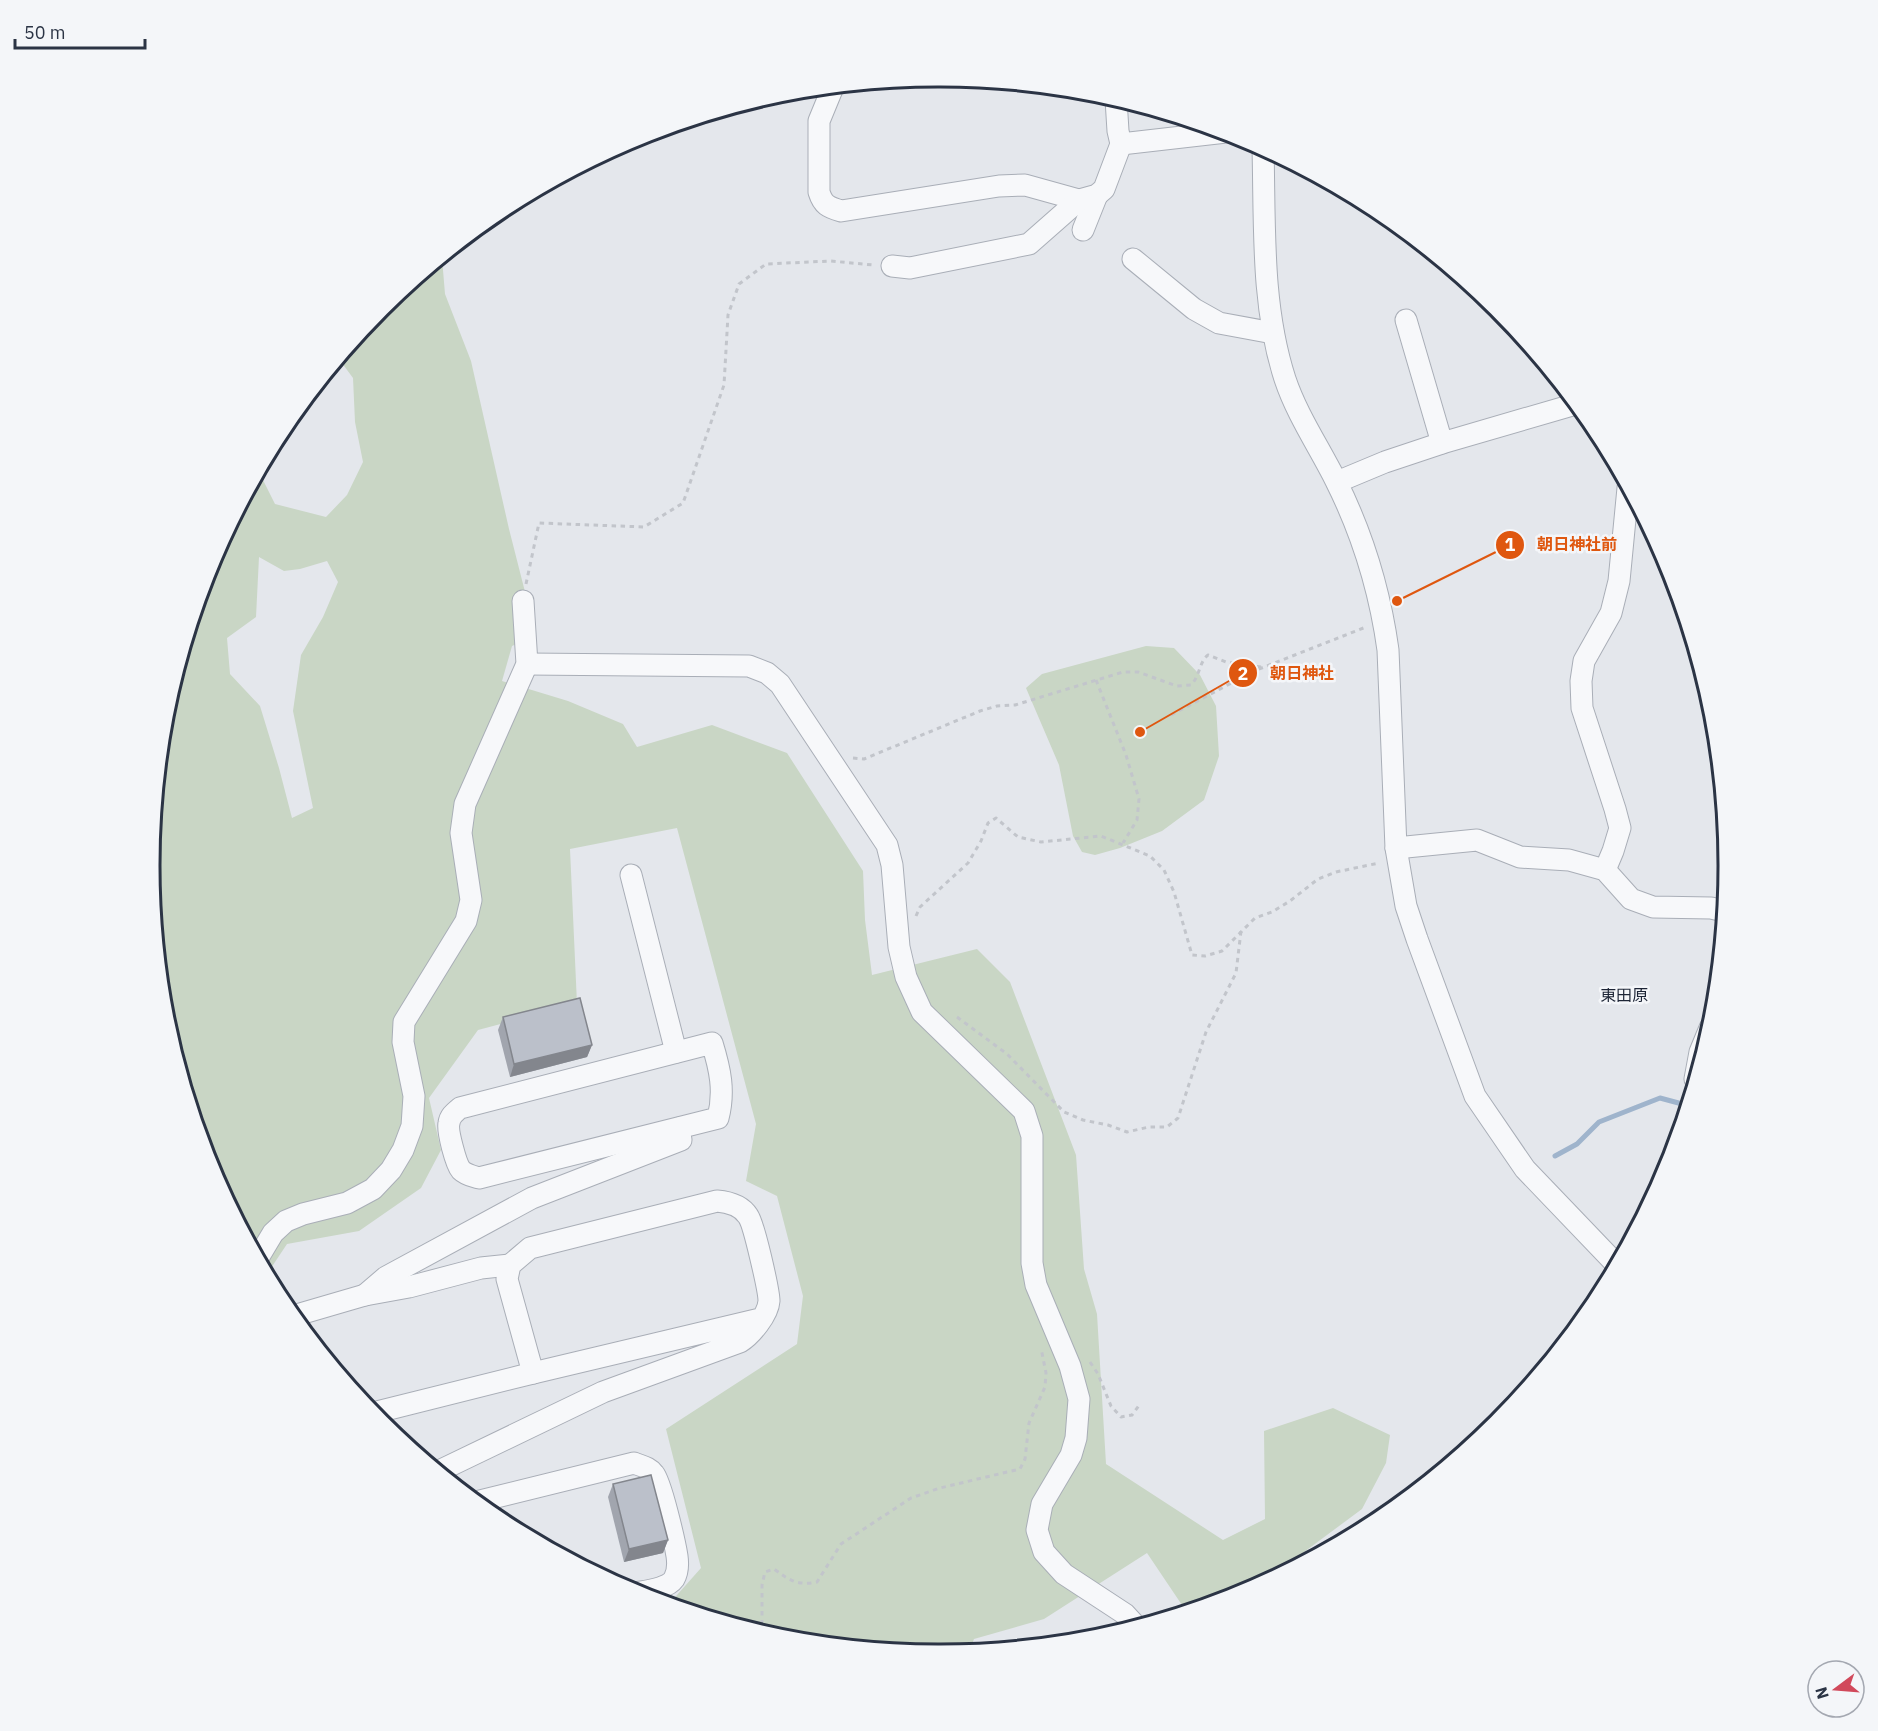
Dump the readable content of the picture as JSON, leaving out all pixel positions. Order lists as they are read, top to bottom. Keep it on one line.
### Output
{"districts":["東田原"],"places":["朝日神社前","朝日神社"],"scale_bar":"50 m","north":"left"}
